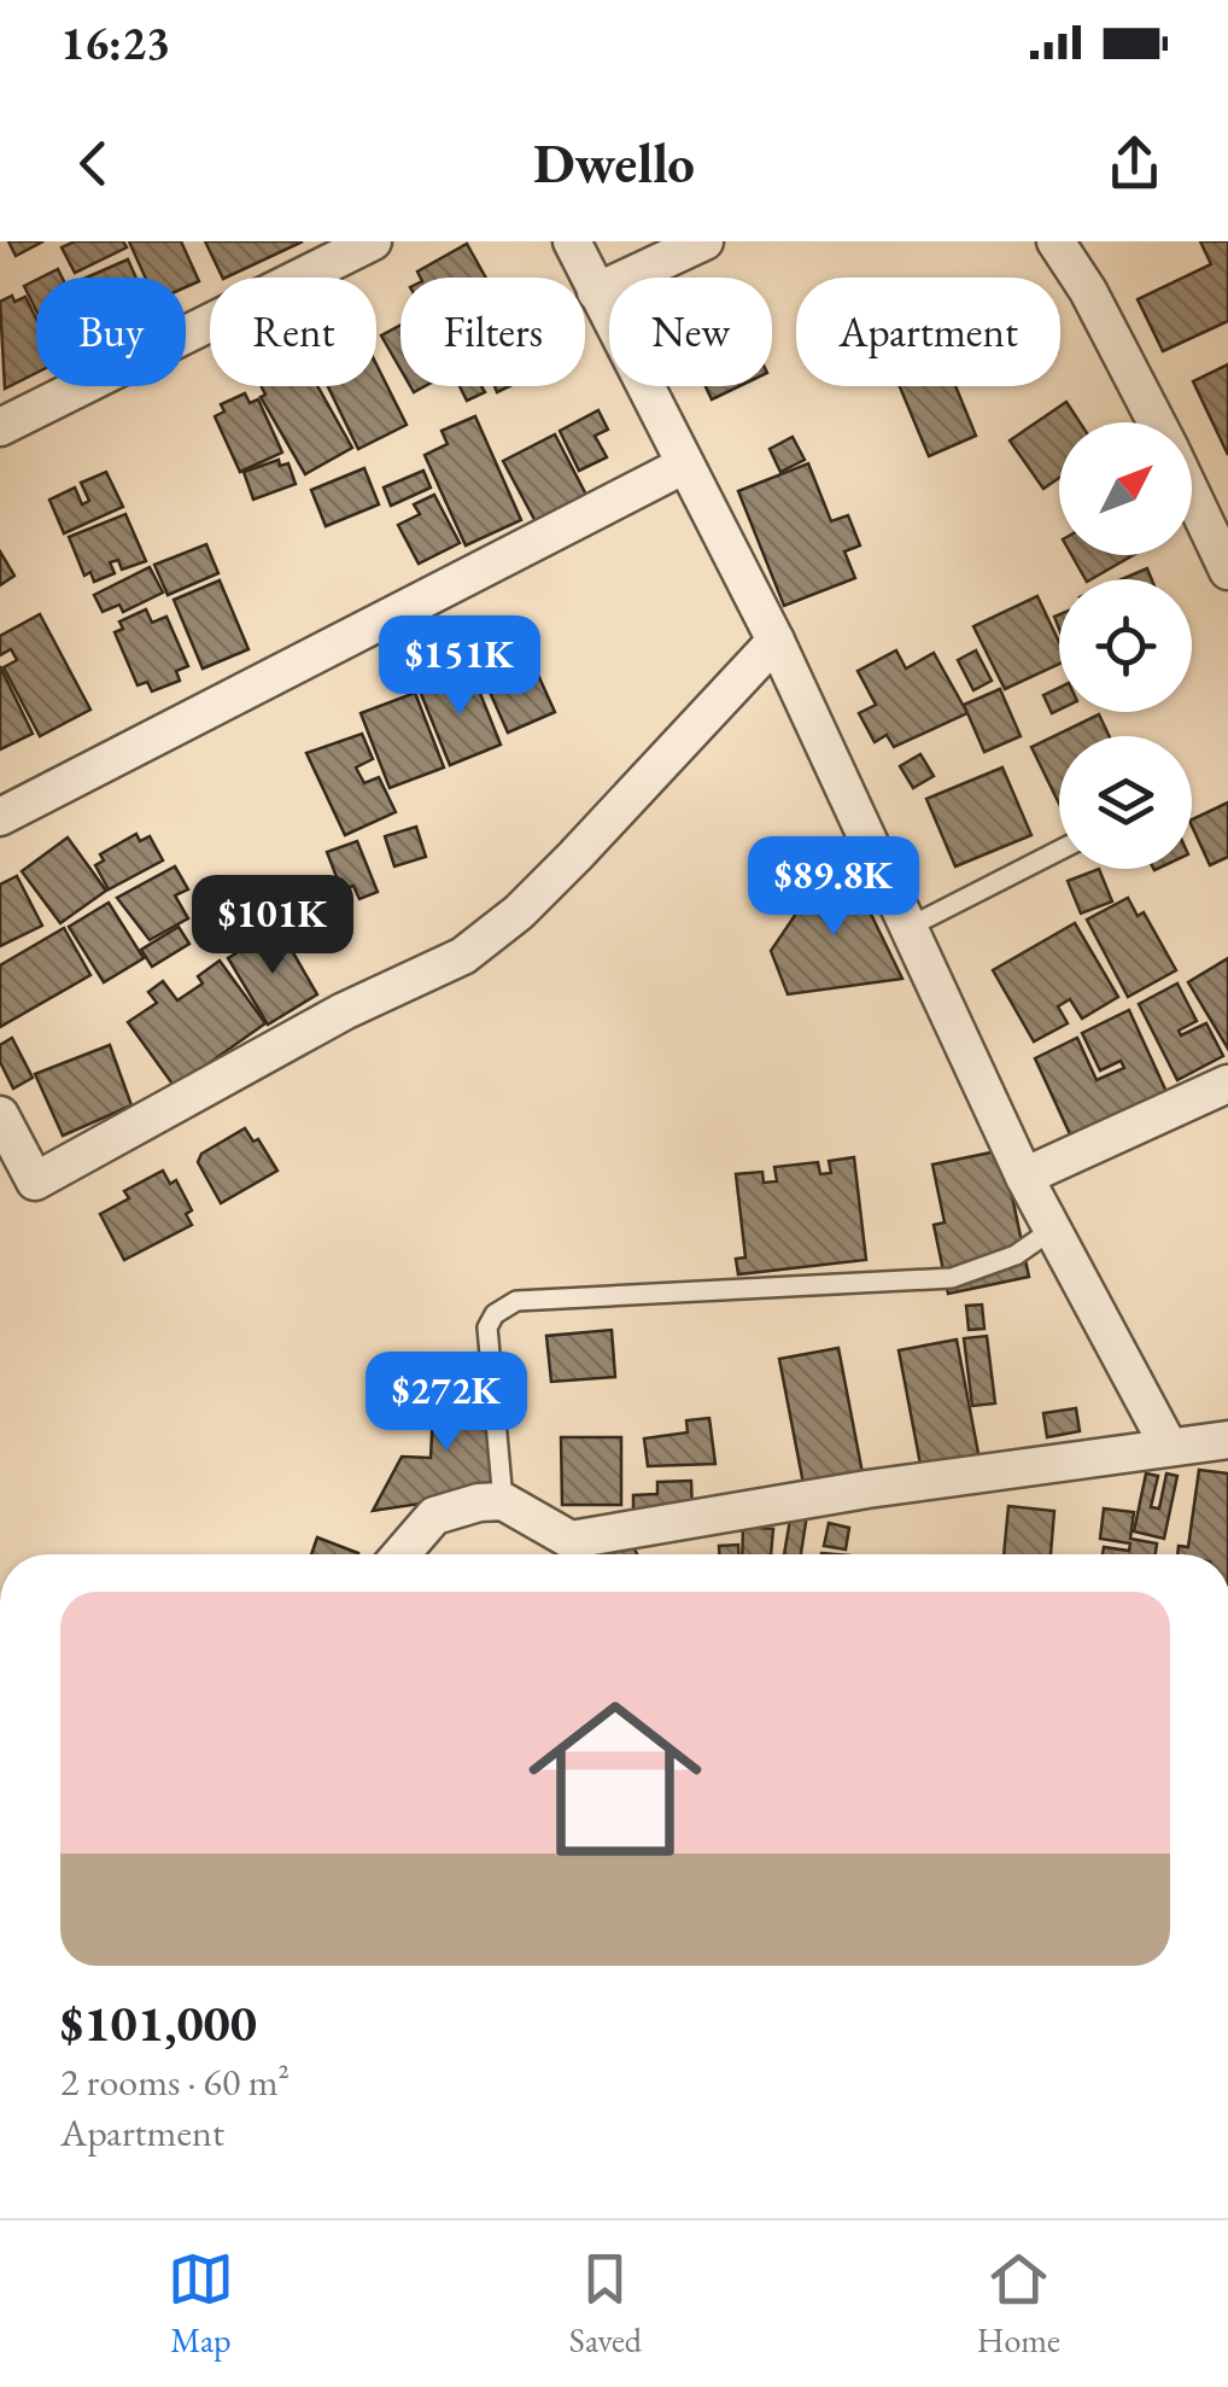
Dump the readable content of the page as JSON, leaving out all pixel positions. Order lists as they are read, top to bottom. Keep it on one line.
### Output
{"north":"top right","page":{"status":"16:23","header":"Dwello","chip":["Buy","Rent","Filters","New","Apartment"],"price":["$151K","$89.8K","$101K","$272K"],"list":[{"name":"$101,000","note":"2 rooms · 60 m² · Apartment"}],"tabs":["Map","Saved","Home"]}}
